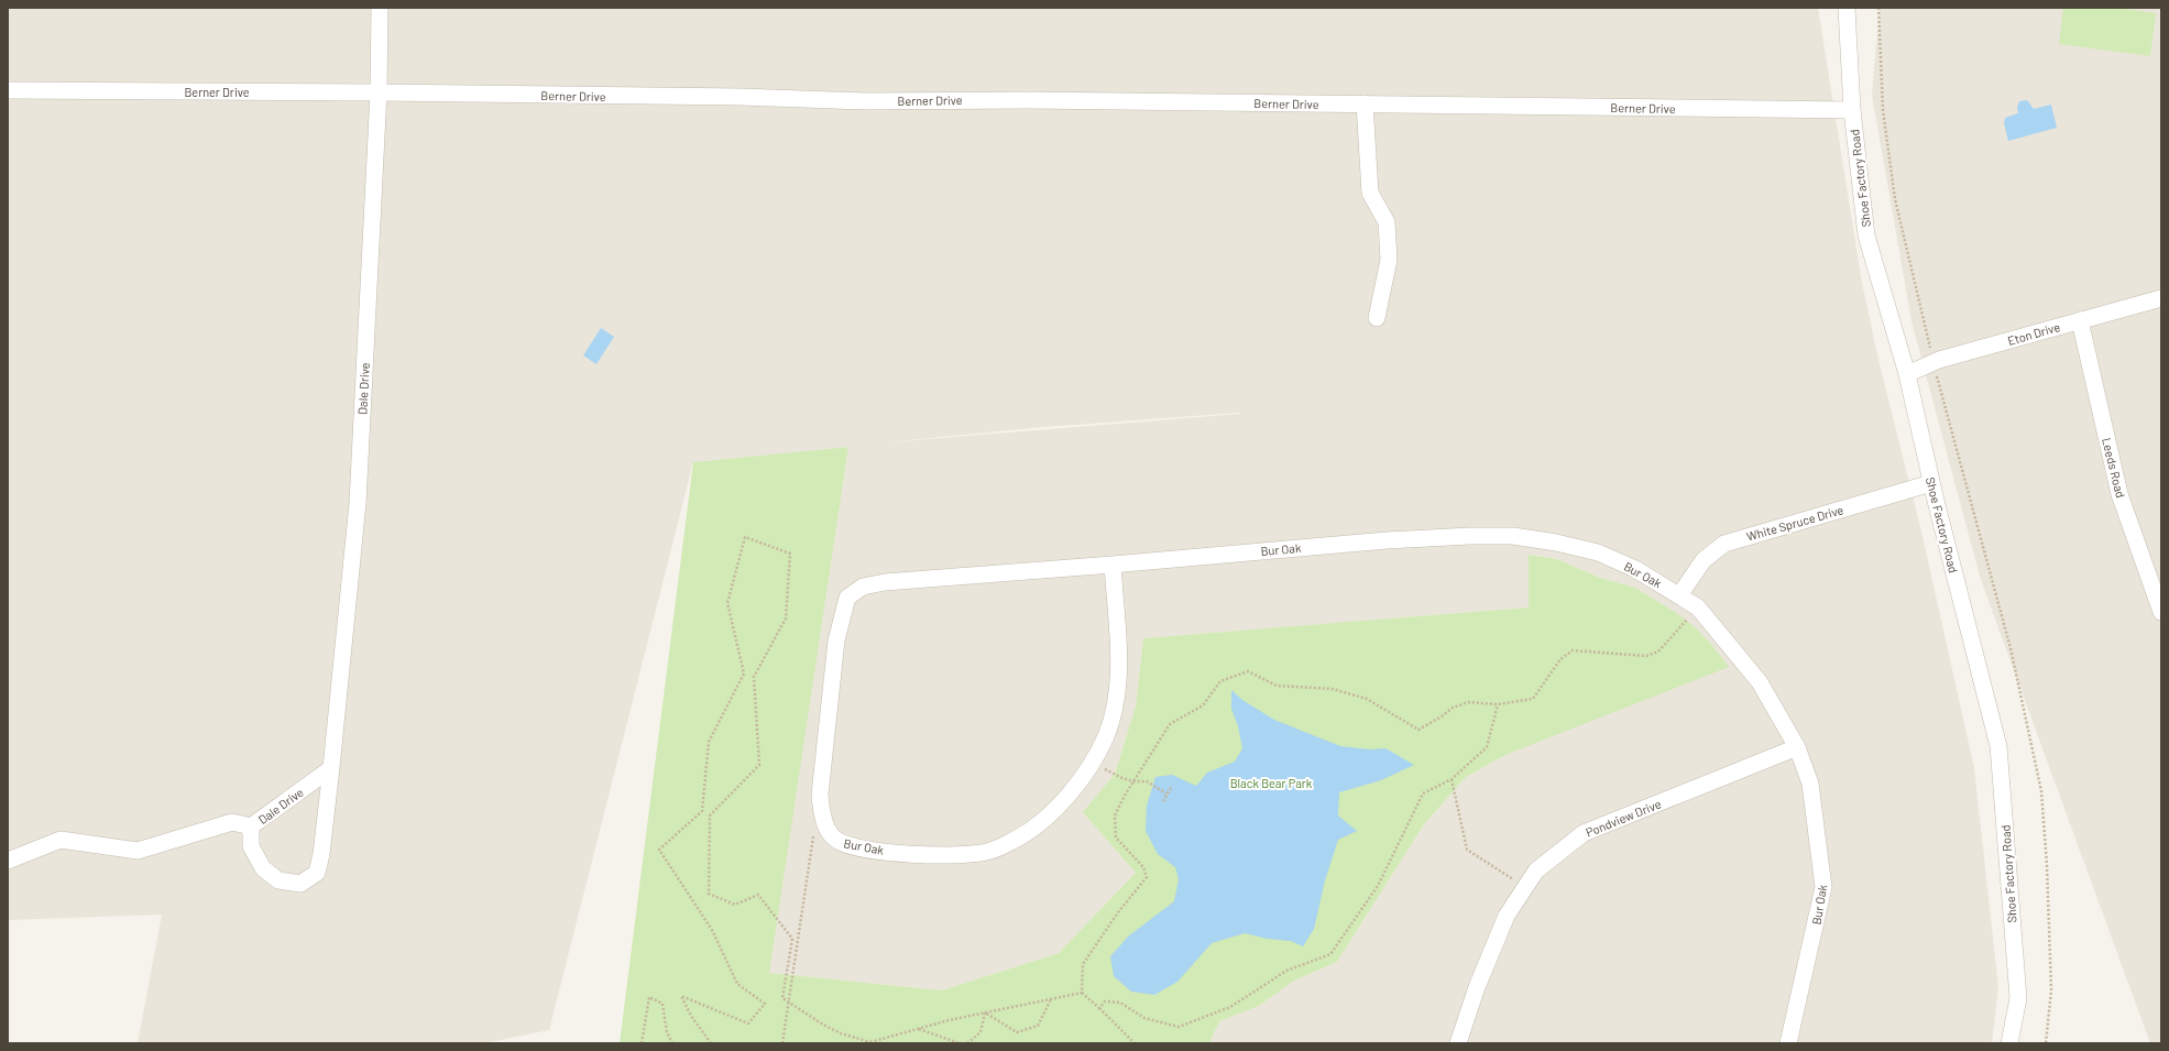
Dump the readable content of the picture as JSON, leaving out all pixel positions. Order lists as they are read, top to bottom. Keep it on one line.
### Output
{"streets":{"street":["Berner Drive","Shoe Factory Road","Eton Drive","Dale Drive","Leeds Road","White Spruce Drive","Bur Oak","Pondview Drive"]},"crossings":[["Berner Drive","Shoe Factory Road"],["Berner Drive","Dale Drive"],["Shoe Factory Road","Eton Drive"],["Shoe Factory Road","White Spruce Drive"],["Eton Drive","Leeds Road"],["White Spruce Drive","Bur Oak"],["Bur Oak","Pondview Drive"]],"parks":["Black Bear Park"]}
